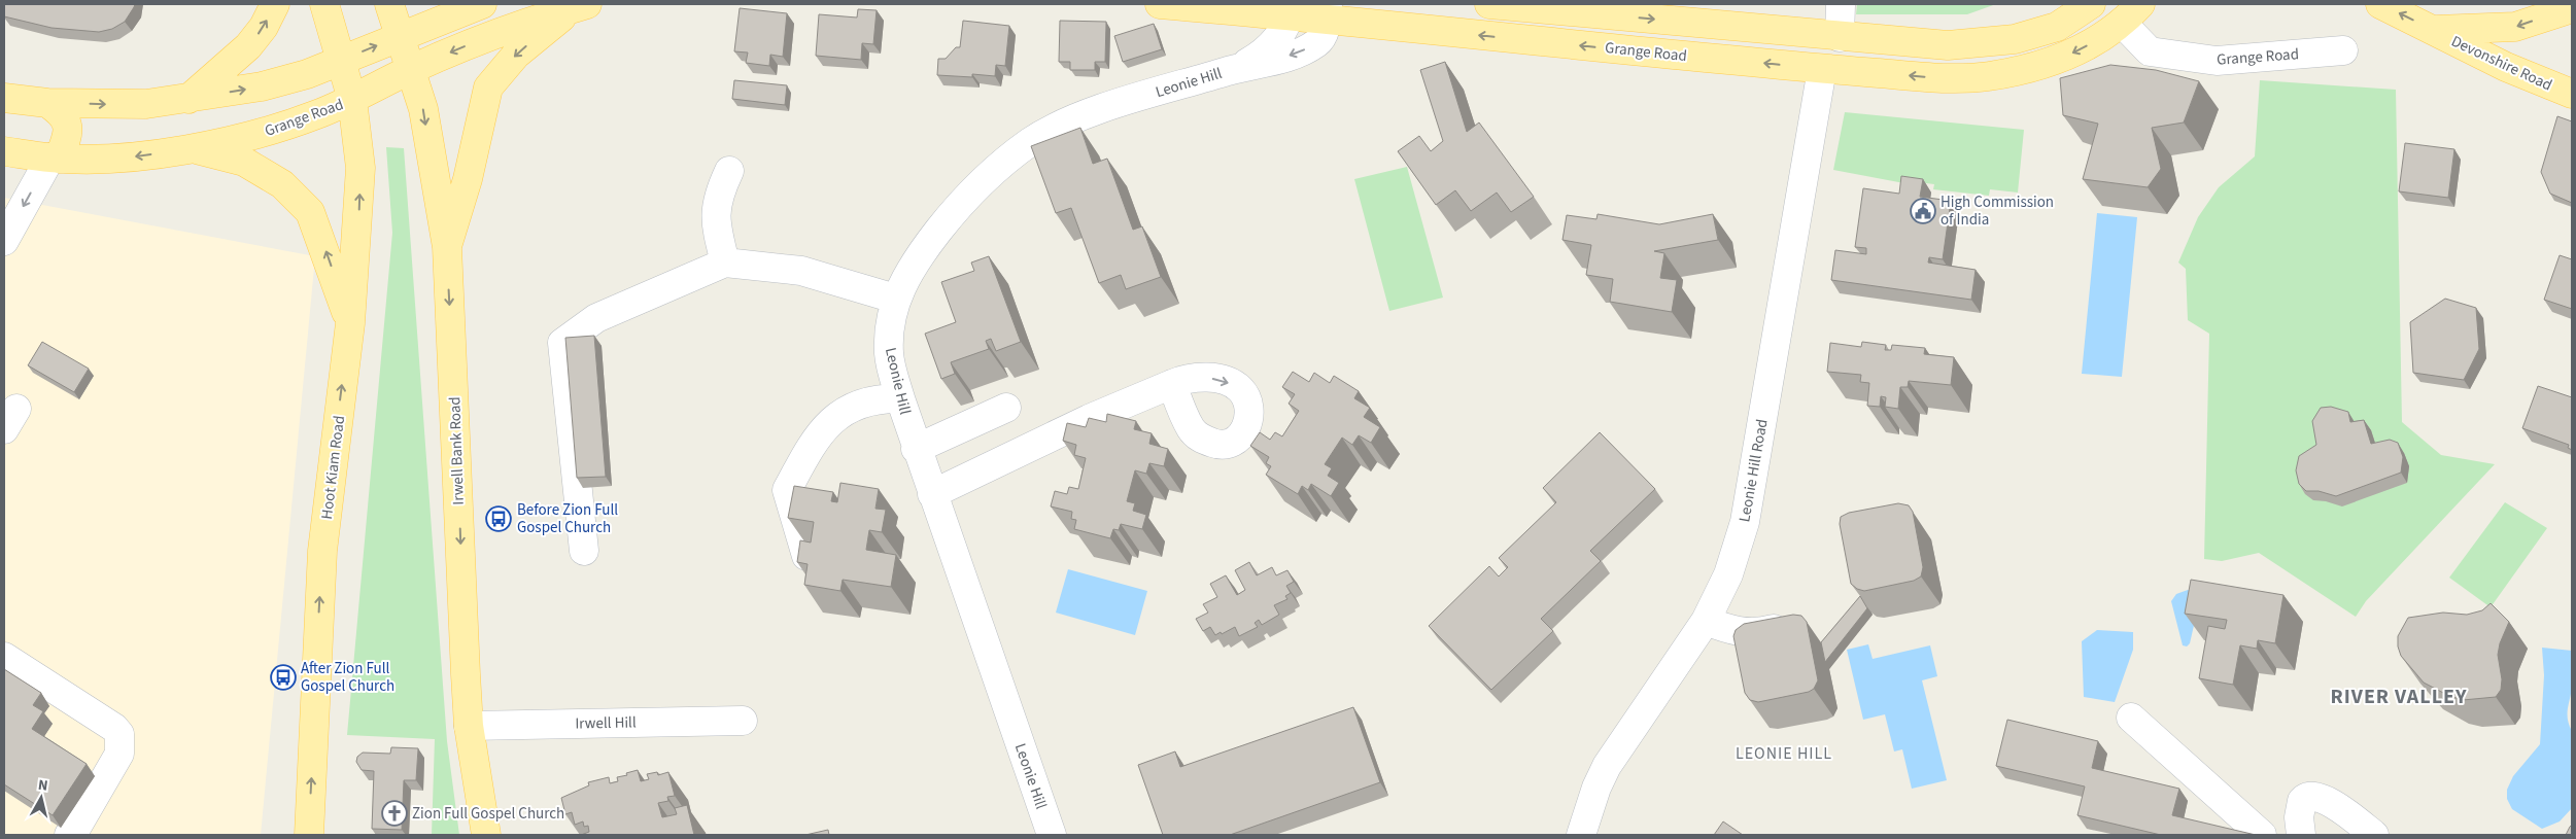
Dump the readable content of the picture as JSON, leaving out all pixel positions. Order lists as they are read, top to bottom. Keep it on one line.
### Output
{"streets":{"main road":["Grange Road","Devonshire Road","Irwell Bank Road","Hoot Kiam Road"],"street":["Leonie Hill","Leonie Hill Road","Irwell Hill"]},"crossings":[["Grange Road","Leonie Hill"],["Grange Road","Irwell Bank Road"],["Grange Road","Hoot Kiam Road"],["Grange Road","Leonie Hill Road"],["Irwell Bank Road","Irwell Hill"]],"one_way":["Irwell Bank Road","Hoot Kiam Road"],"districts":["RIVER VALLEY","LEONIE HILL"],"places":{"public building":["High Commission of India"],"bus stop":["Before Zion Full Gospel Church","After Zion Full Gospel Church"],"church":["Zion Full Gospel Church"]},"north":"top"}
